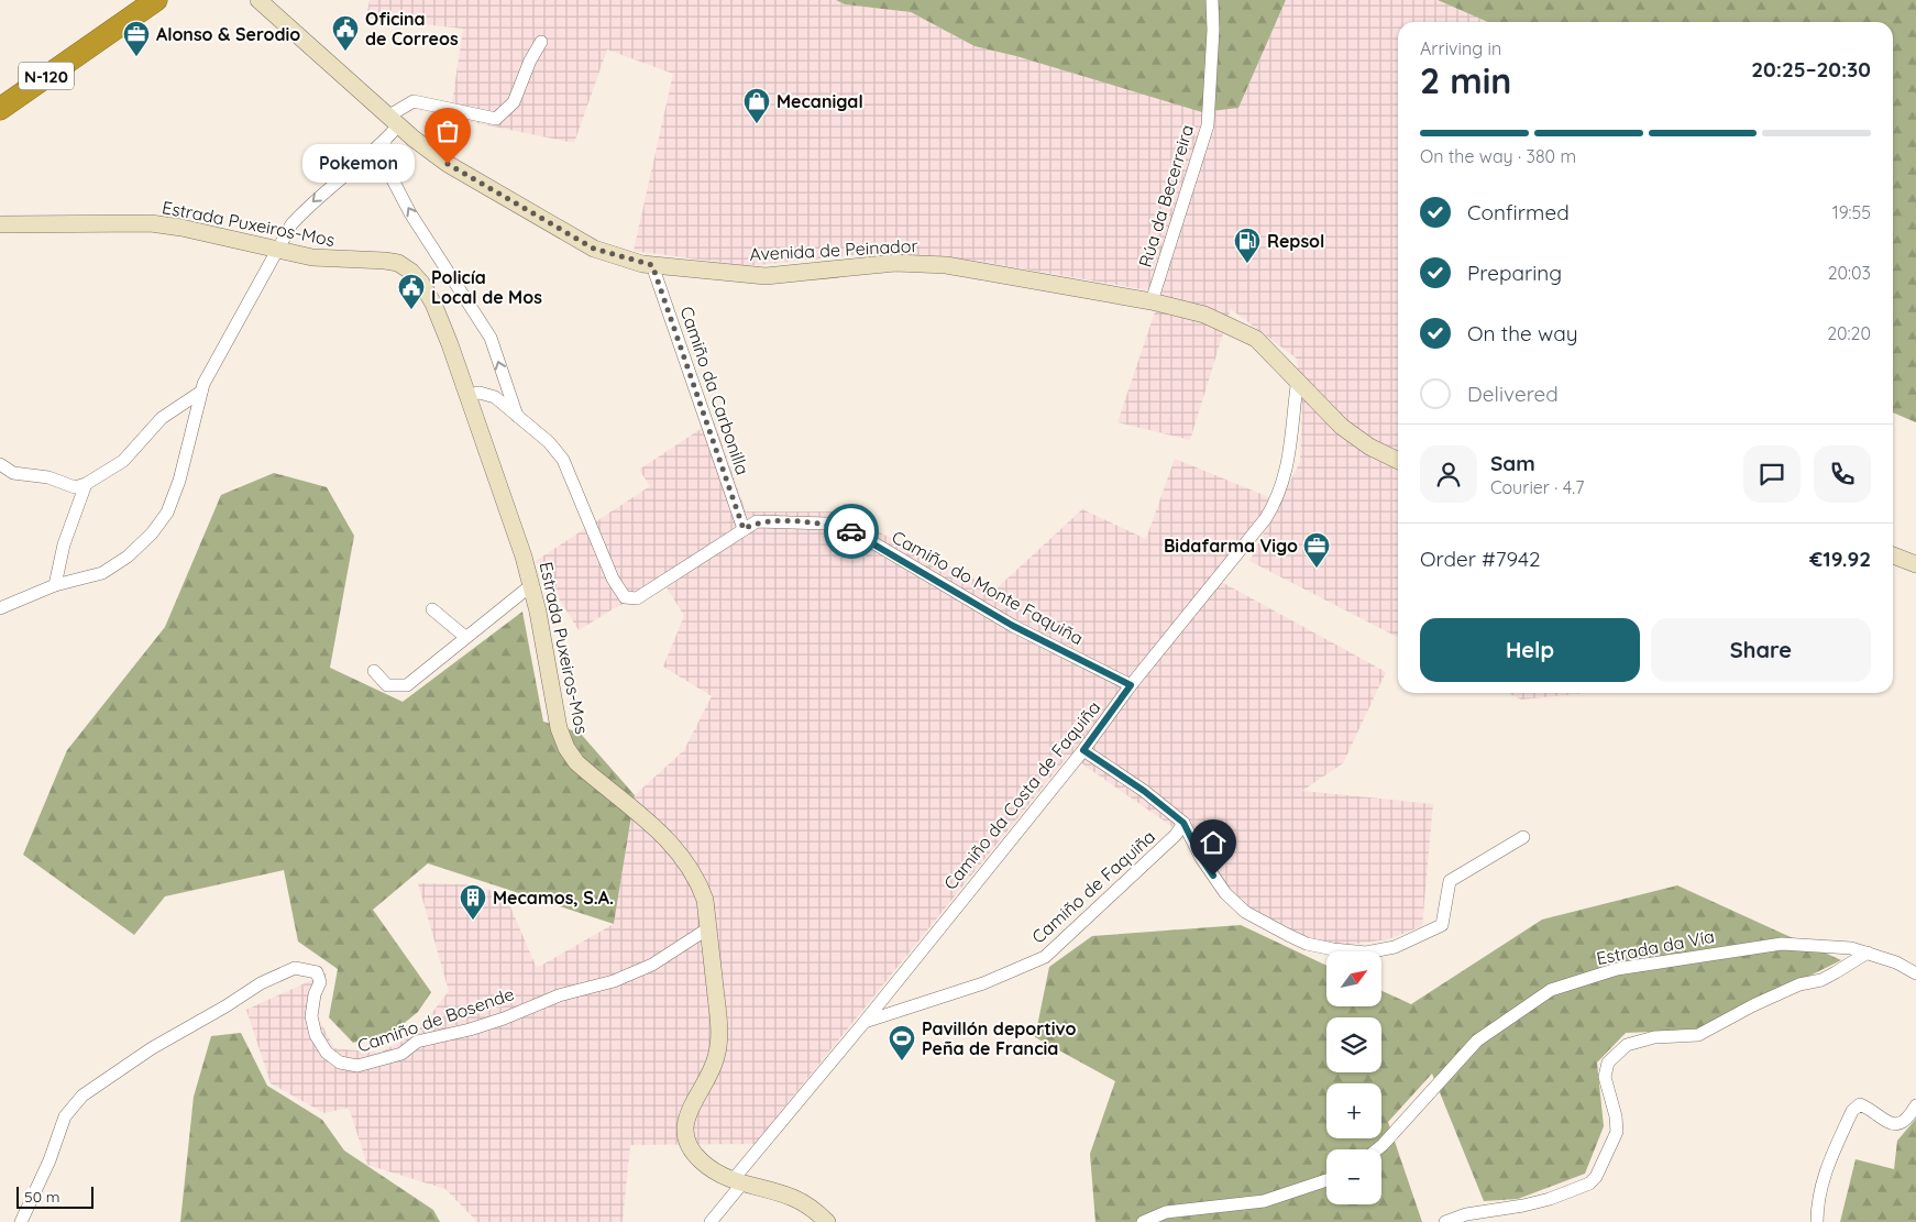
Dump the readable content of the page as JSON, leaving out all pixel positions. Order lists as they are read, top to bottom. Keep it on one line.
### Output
{"streets":{"highway":["N-120"],"street":["Rúa da Becerreira","Estrada Puxeiros-Mos","Avenida de Peinador","Camiño da Carbonilla","Camiño do Monte Faquiña","Camiño da Costa de Faquiña","Camiño de Faquiña","Estrada da Vía","Camiño de Bosende"]},"crossings":[["Rúa da Becerreira","Avenida de Peinador"],["Estrada Puxeiros-Mos","Camiño do Monte Faquiña"],["Estrada Puxeiros-Mos","Camiño da Costa de Faquiña"],["Estrada Puxeiros-Mos","Camiño de Bosende"],["Avenida de Peinador","Camiño da Carbonilla"],["Avenida de Peinador","Camiño da Costa de Faquiña"],["Camiño da Carbonilla","Camiño do Monte Faquiña"],["Camiño do Monte Faquiña","Camiño da Costa de Faquiña"],["Camiño da Costa de Faquiña","Camiño de Faquiña"]],"places":{"public building":["Oficina de Correos","Policía Local de Mos"],"office":["Alonso & Serodio","Bidafarma Vigo"],"shop":["Mecanigal"],"other":["Pokemon"],"fuel station":["Repsol"],"building":["Mecamos, S.A."],"sports":["Pavillón deportivo Peña de Francia"]},"scale_bar":"50 m","north":"top right","page":{"heading":["2 min","Arriving in","20:25–20:30"],"panel":["Sam","Courier · 4.7","Order #7942","€19.92"],"bar":"On the way · 380 m","bubble":"Pokemon","list":[["Confirmed","19:55"],["Preparing","20:03"],["On the way","20:20"],"Delivered"],"buttons":["Help","Share"],"map_buttons":["+","−"],"scale":"50 m"}}
